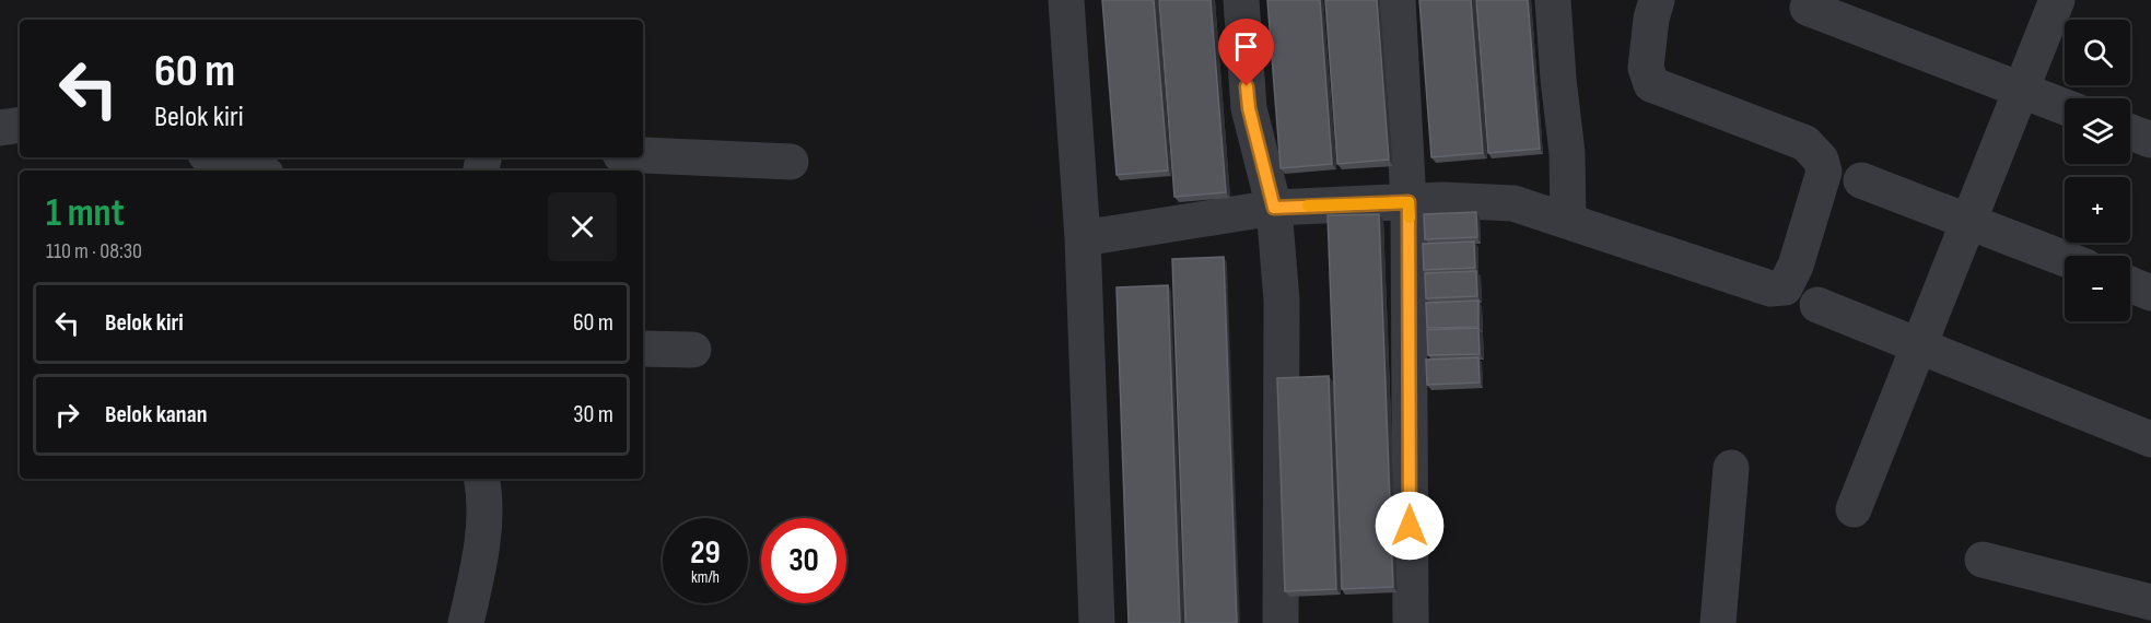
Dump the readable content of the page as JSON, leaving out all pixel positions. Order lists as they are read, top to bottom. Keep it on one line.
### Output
{"page":{"map_buttons":["+","−"],"turn":["60 m","Belok kiri"],"heading":["1 mnt","110 m · 08:30"],"list":[{"name":"Belok kiri","value":"60 m"},{"name":"Belok kanan","value":"30 m"}],"speed":"29 km/h","limit":"30"}}
